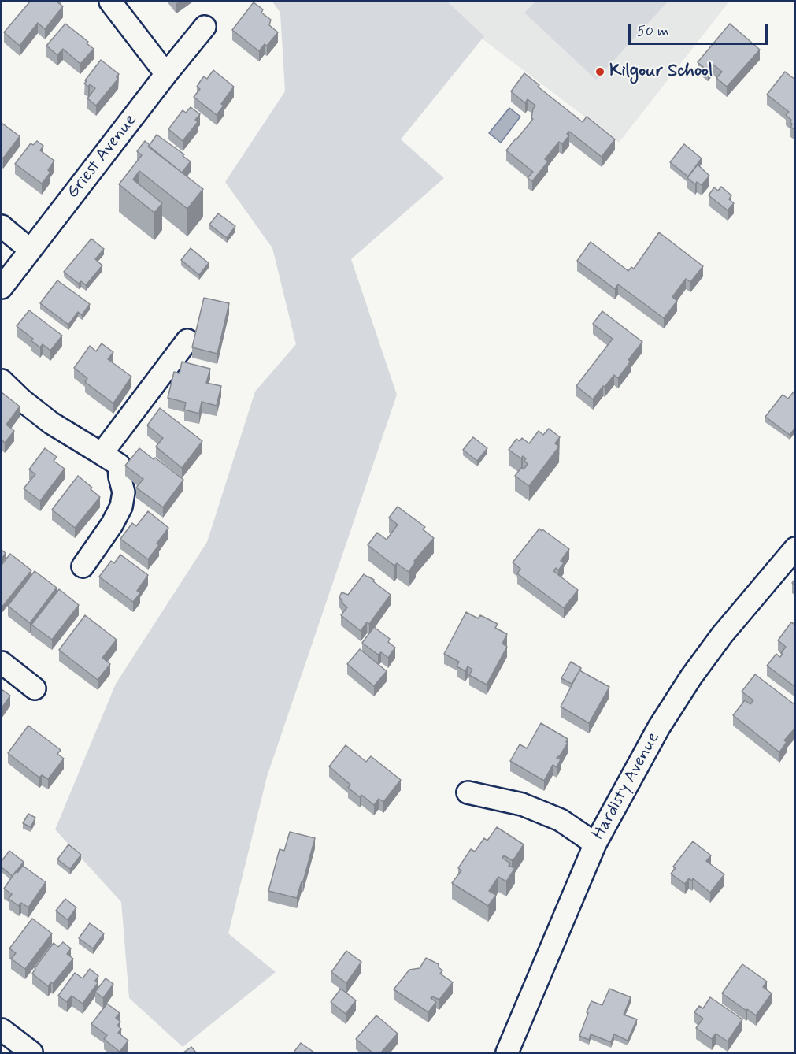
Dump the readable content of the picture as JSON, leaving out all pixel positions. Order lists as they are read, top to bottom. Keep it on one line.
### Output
{"streets":{"street":["Griest Avenue","Hardisty Avenue"]},"places":["Kilgour School"],"scale_bar":"50 m"}
